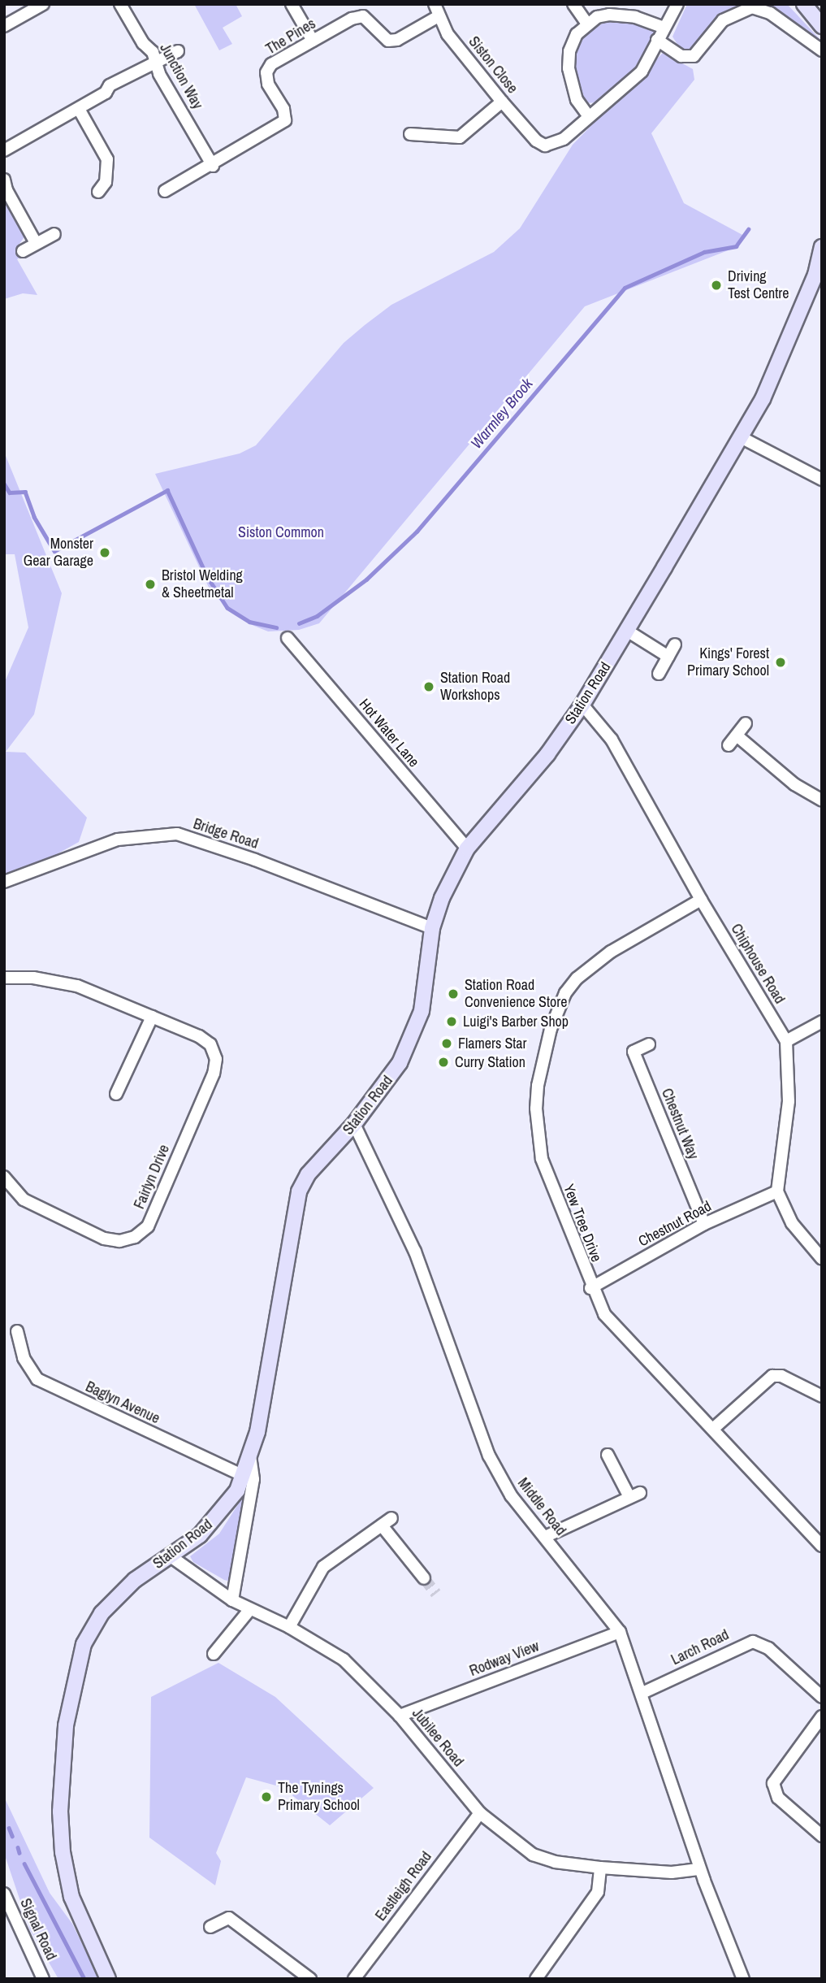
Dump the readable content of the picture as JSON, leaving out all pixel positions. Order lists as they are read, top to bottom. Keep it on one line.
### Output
{"streets":{"main road":["Station Road"],"street":["The Pines","Siston Close","Junction Way","Hot Water Lane","Bridge Road","Chiphouse Road","Chestnut Way","Fairlyn Drive","Yew Tree Drive","Chestnut Road","Baglyn Avenue","Middle Road","Larch Road","Rodway View","Jubilee Road","Eastleigh Road","Signal Road"]},"crossings":[["The Pines","Siston Close"],["The Pines","Junction Way"],["Station Road","Hot Water Lane"],["Station Road","Bridge Road"],["Station Road","Chiphouse Road"],["Station Road","Baglyn Avenue"],["Station Road","Middle Road"],["Station Road","Jubilee Road"],["Chiphouse Road","Yew Tree Drive"],["Chiphouse Road","Chestnut Road"],["Chestnut Way","Chestnut Road"],["Yew Tree Drive","Chestnut Road"],["Middle Road","Larch Road"],["Middle Road","Rodway View"],["Middle Road","Jubilee Road"],["Rodway View","Jubilee Road"],["Jubilee Road","Eastleigh Road"]],"water":["Warmley Brook"],"parks":["Siston Common"],"places":["Driving Test Centre","Monster Gear Garage","Bristol Welding & Sheetmetal","Kings' Forest Primary School","Station Road Workshops","Station Road Convenience Store","Luigi's Barber Shop","Flamers Star","Curry Station","The Tynings Primary School"]}
